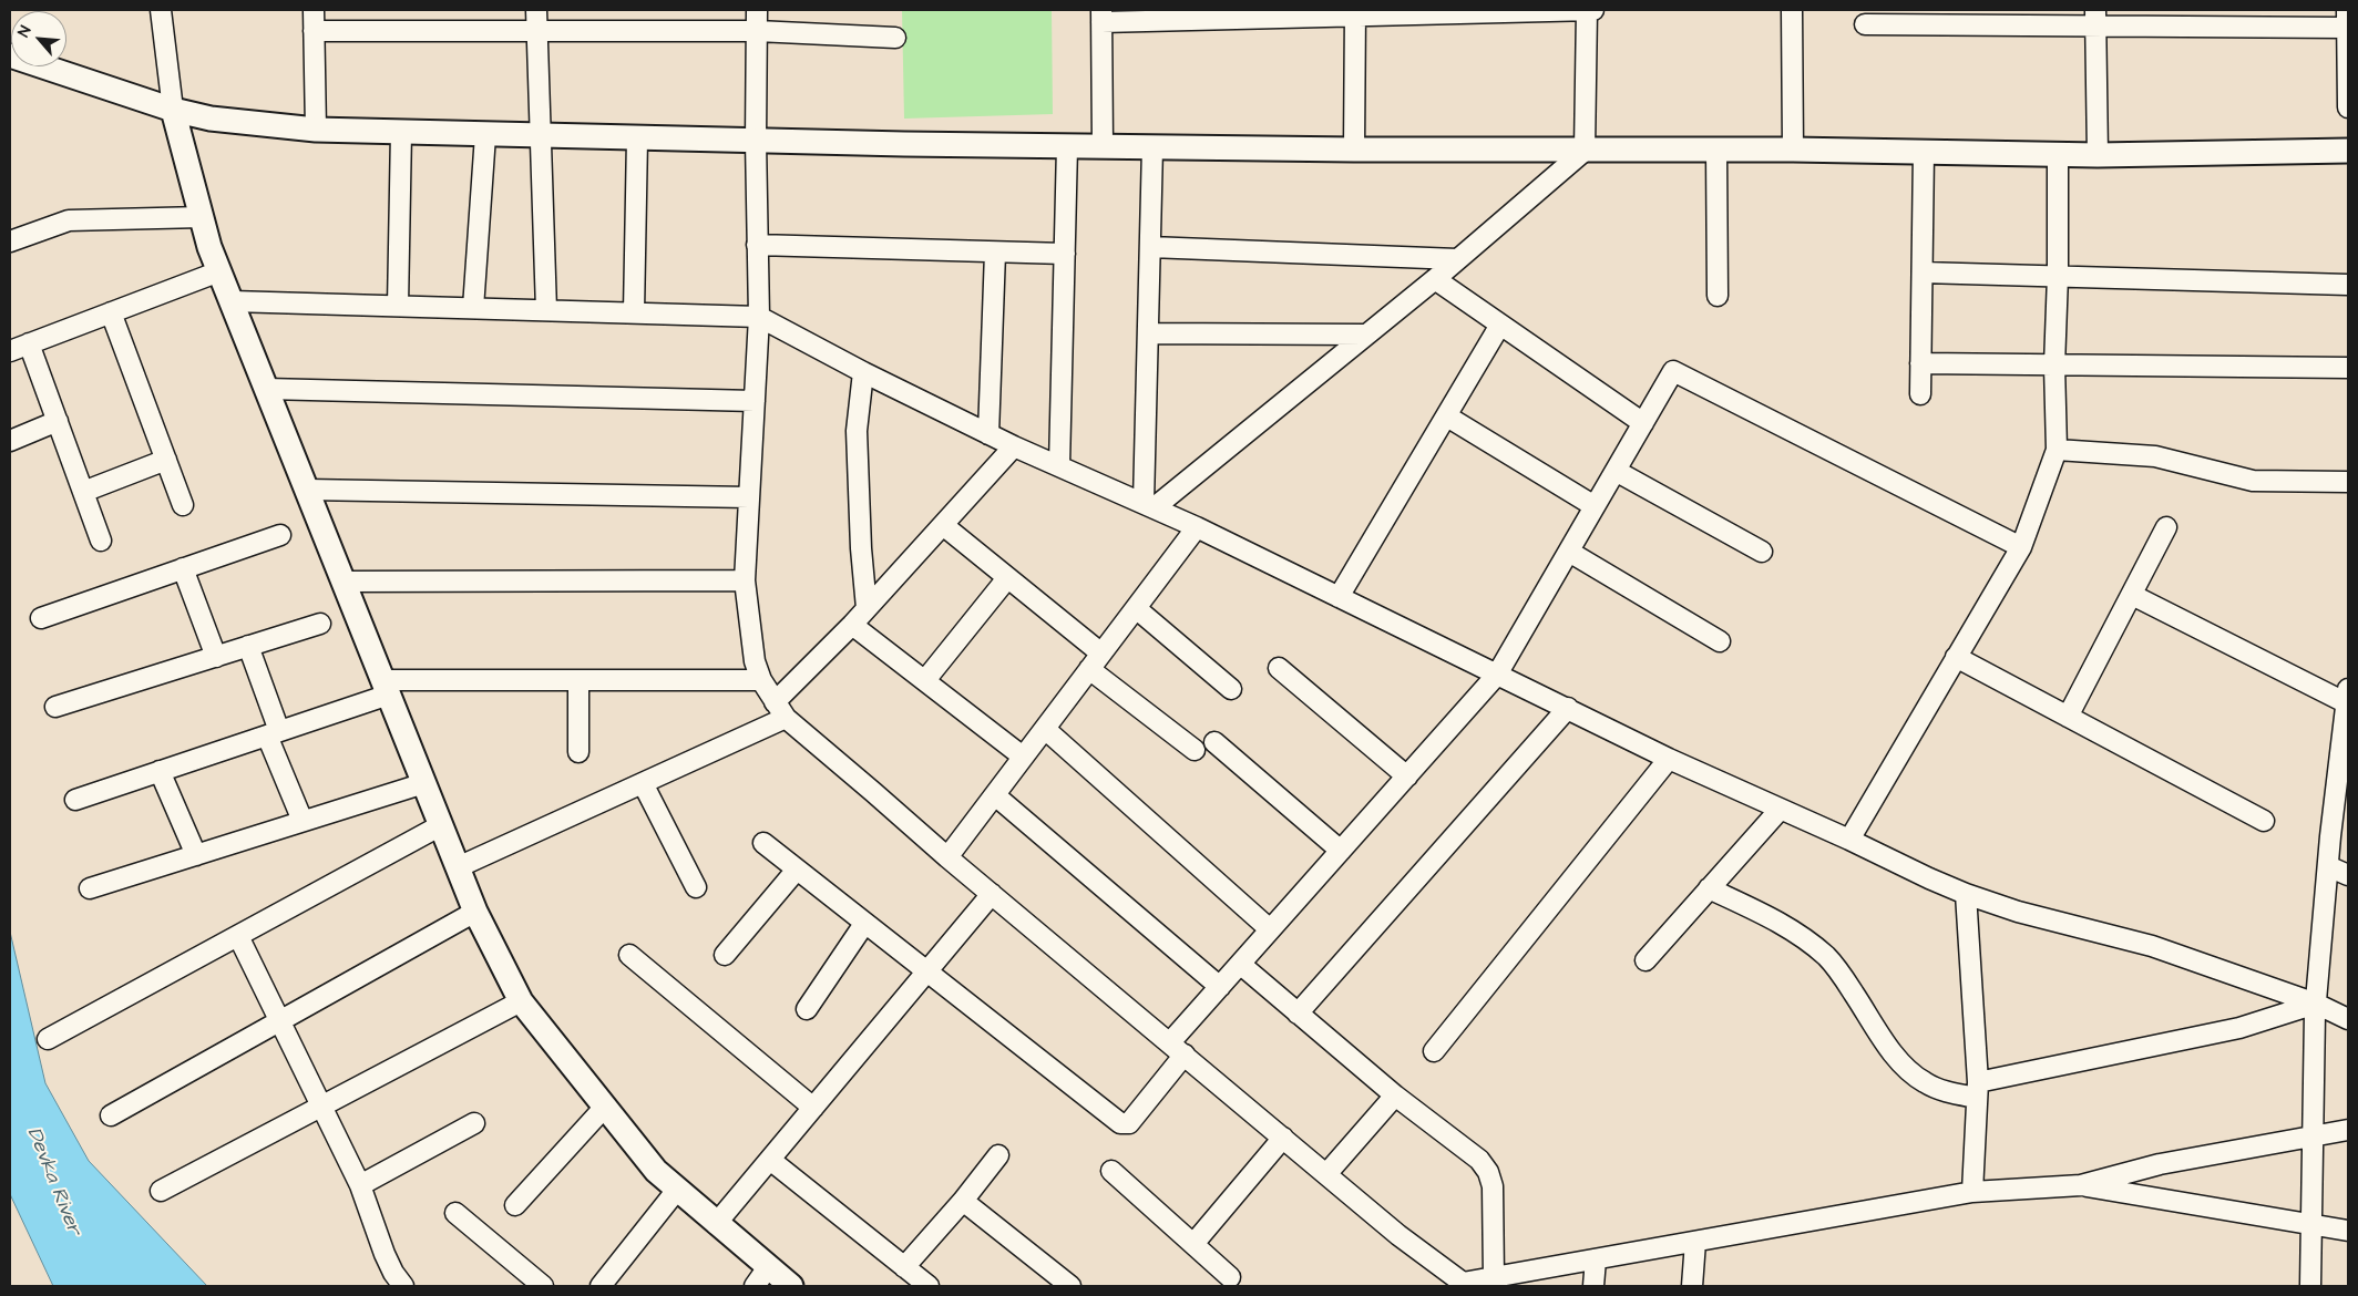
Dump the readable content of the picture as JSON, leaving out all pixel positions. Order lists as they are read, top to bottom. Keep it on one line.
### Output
{"water":["Devka River"],"north":"top left"}
